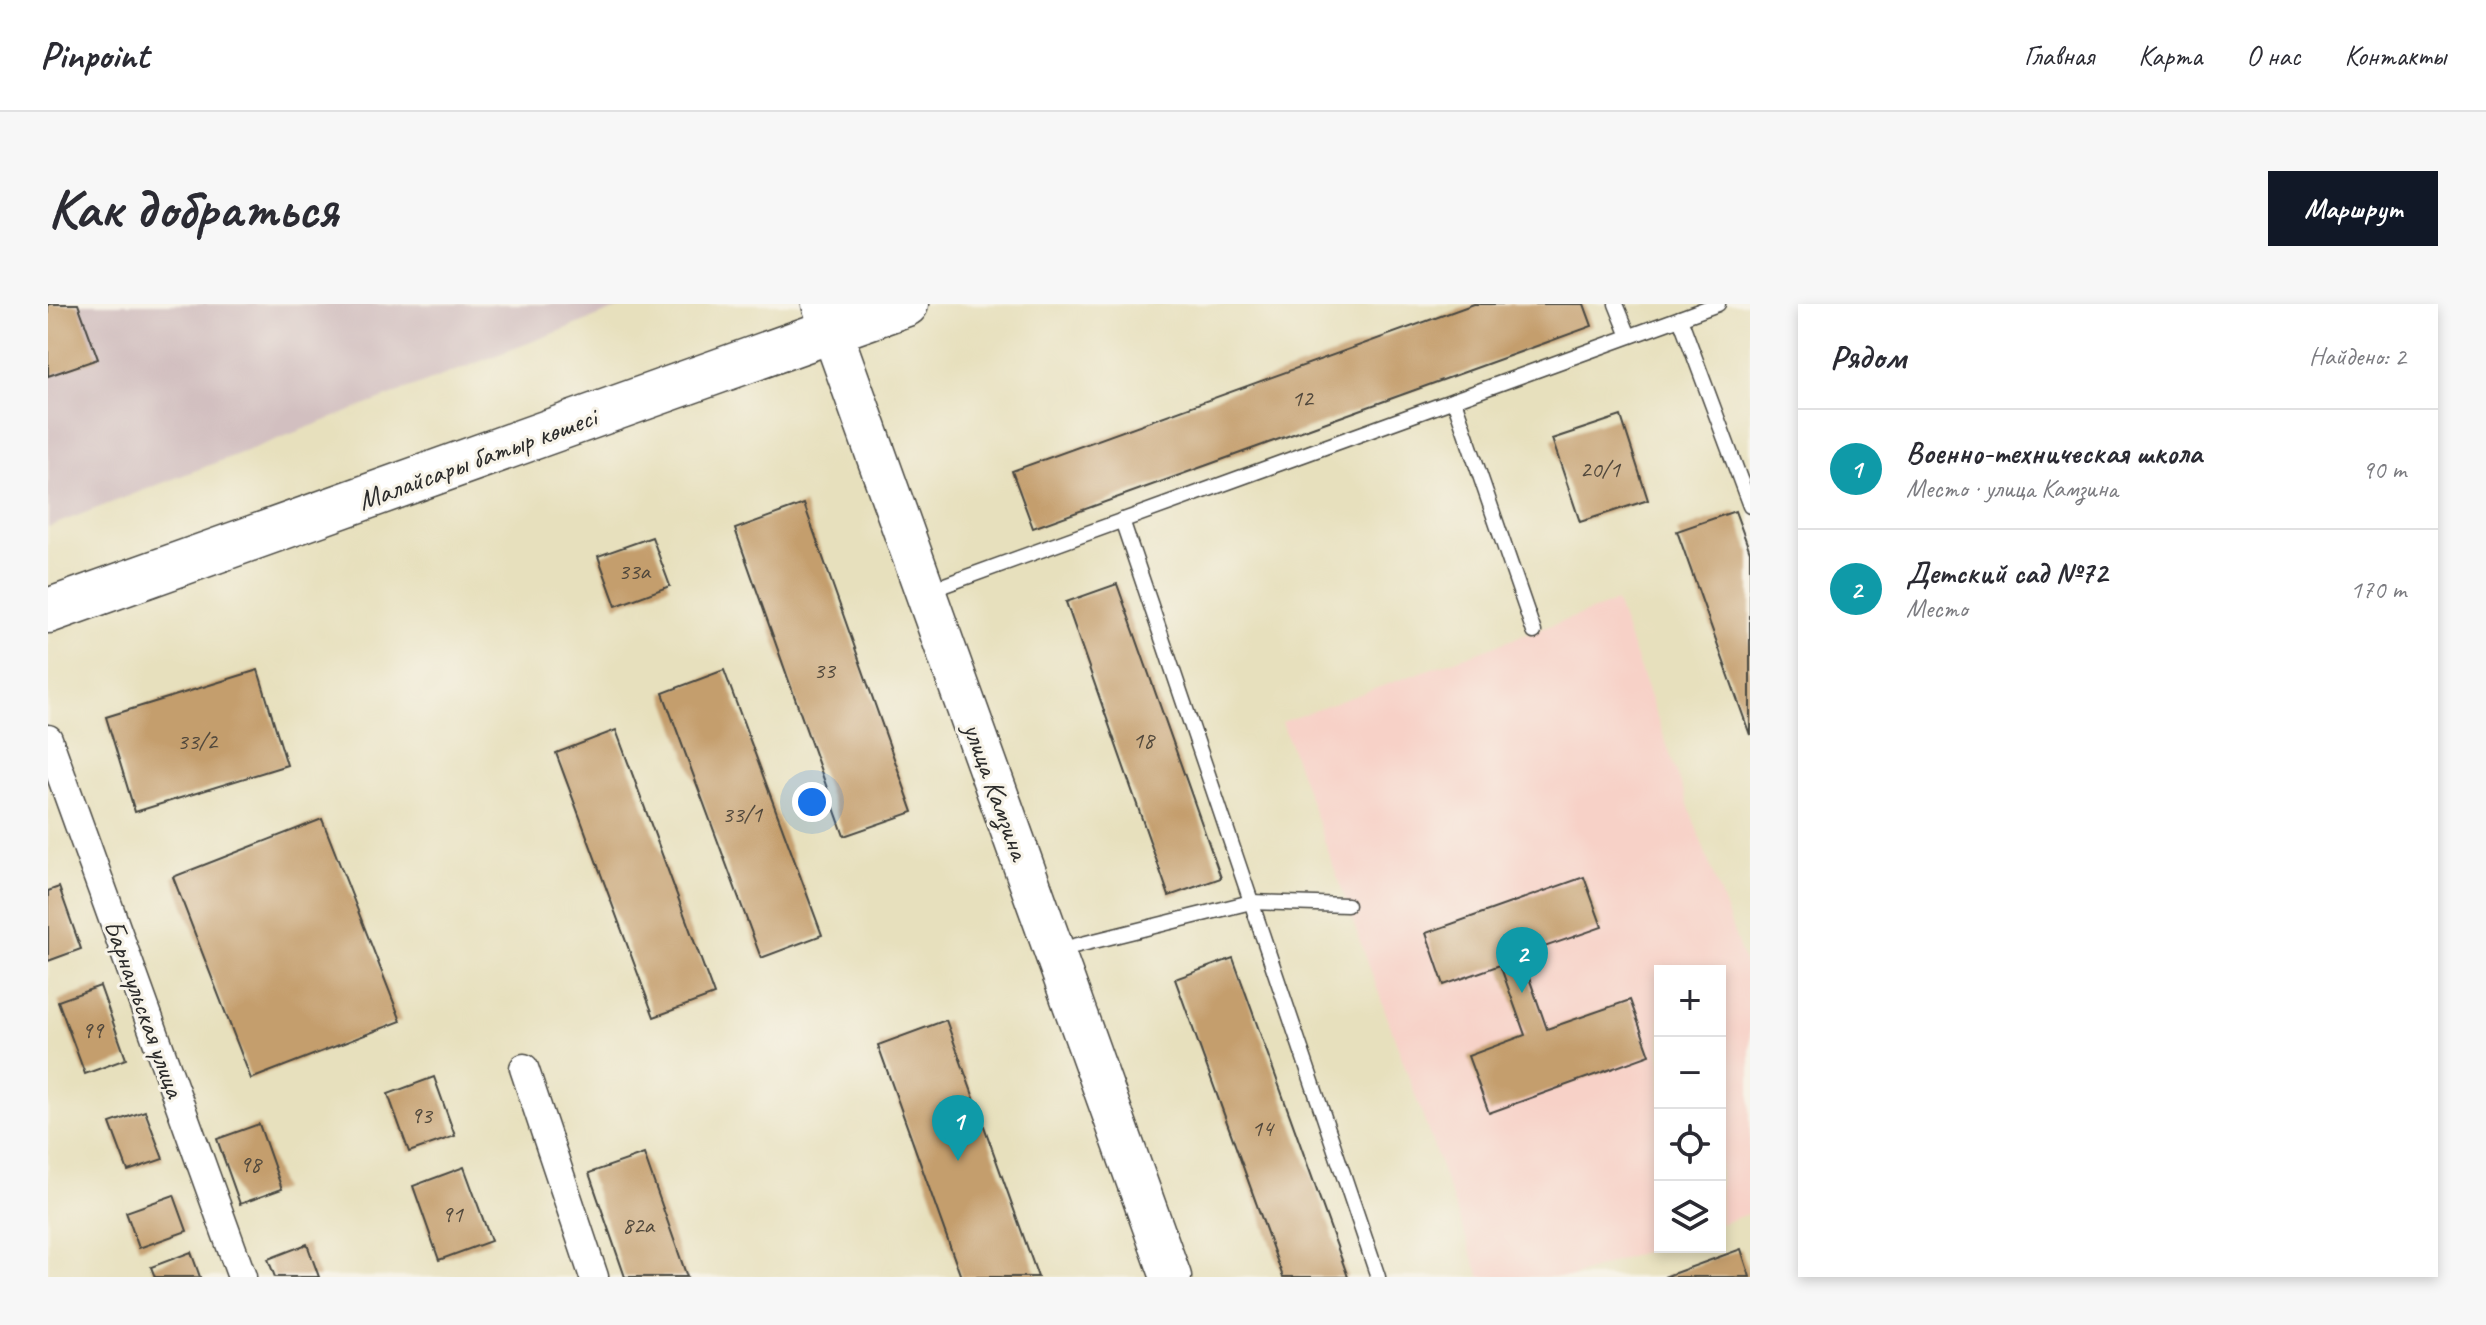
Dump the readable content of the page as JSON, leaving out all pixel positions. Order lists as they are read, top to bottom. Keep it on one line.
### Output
{"streets":{"main road":["Малайсары батыр көшесі","улица Камзина"],"street":["Барнаульская улица"]},"crossings":[["Малайсары батыр көшесі","улица Камзина"]],"house_numbers":["12","20/1","33а","33","18","33/2","33/1","99","93","14","98","91","82а"],"page":{"header":"Pinpoint","nav":["Главная","Карта","О нас","Контакты"],"buttons":"Маршрут","title":"Как добраться","heading":["Рядом","Найдено: 2"],"list":[{"mark":"1","name":"Военно-техническая школа","note":"Место · улица Камзина","value":"90 m"},{"mark":"2","name":"Детский сад №72","note":"Место","value":"170 m"}],"pins":["2","1"],"map_buttons":["+","−"]}}
